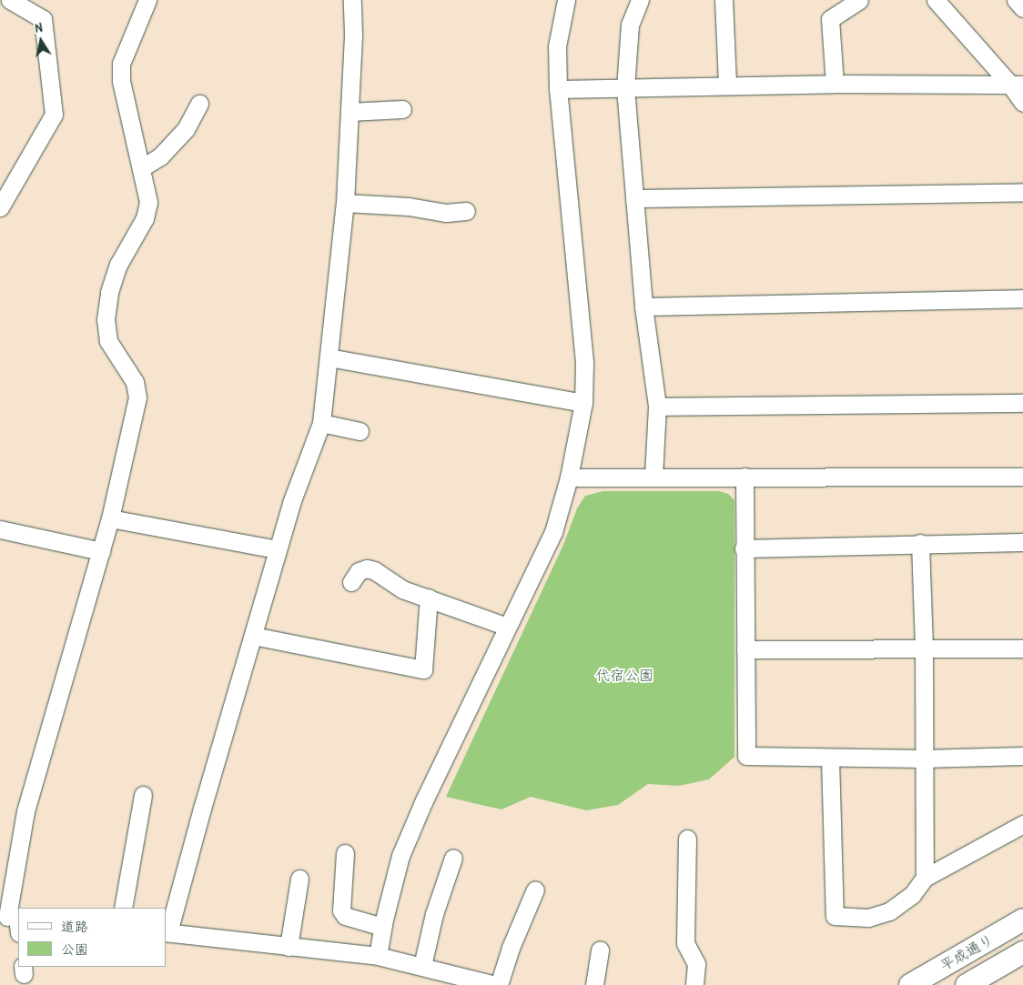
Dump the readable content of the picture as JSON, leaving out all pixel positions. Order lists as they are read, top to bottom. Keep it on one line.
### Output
{"streets":{"street":["平成通り"]},"parks":["代宿公園"],"legend":["道路","公園"],"north":"top"}
